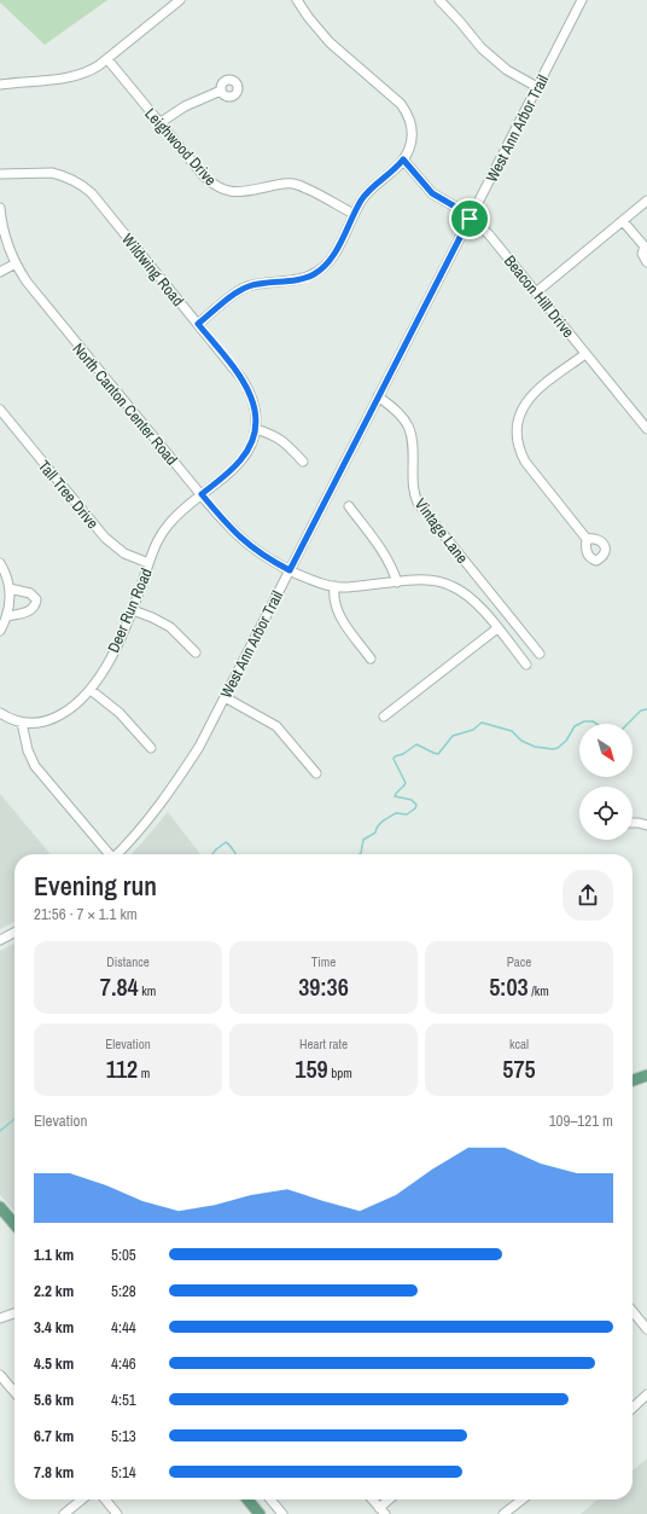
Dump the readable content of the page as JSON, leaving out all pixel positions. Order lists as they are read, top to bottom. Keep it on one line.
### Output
{"streets":{"street":["West Ann Arbor Trail","Leighwood Drive","Wildwing Road","Beacon Hill Drive","North Canton Center Road","Tall Tree Drive","Vintage Lane","Deer Run Road"]},"crossings":[["West Ann Arbor Trail","Beacon Hill Drive"],["West Ann Arbor Trail","North Canton Center Road"],["West Ann Arbor Trail","Vintage Lane"],["Wildwing Road","North Canton Center Road"],["Wildwing Road","Deer Run Road"],["North Canton Center Road","Deer Run Road"],["Tall Tree Drive","Deer Run Road"]],"north":"bottom right","page":{"heading":["Evening run","21:56 · 7 × 1.1 km"],"stats":[["Distance","7.84 km"],["Time","39:36"],["Pace","5:03 /km"],["Elevation","112 m"],["Heart rate","159 bpm"],["kcal","575"]],"chart":["Elevation","109–121 m"],"list":[{"name":"1.1 km","note":"5:05"},{"name":"2.2 km","note":"5:28"},{"name":"3.4 km","note":"4:44"},{"name":"4.5 km","note":"4:46"},{"name":"5.6 km","note":"4:51"},{"name":"6.7 km","note":"5:13"},{"name":"7.8 km","note":"5:14"}]}}
